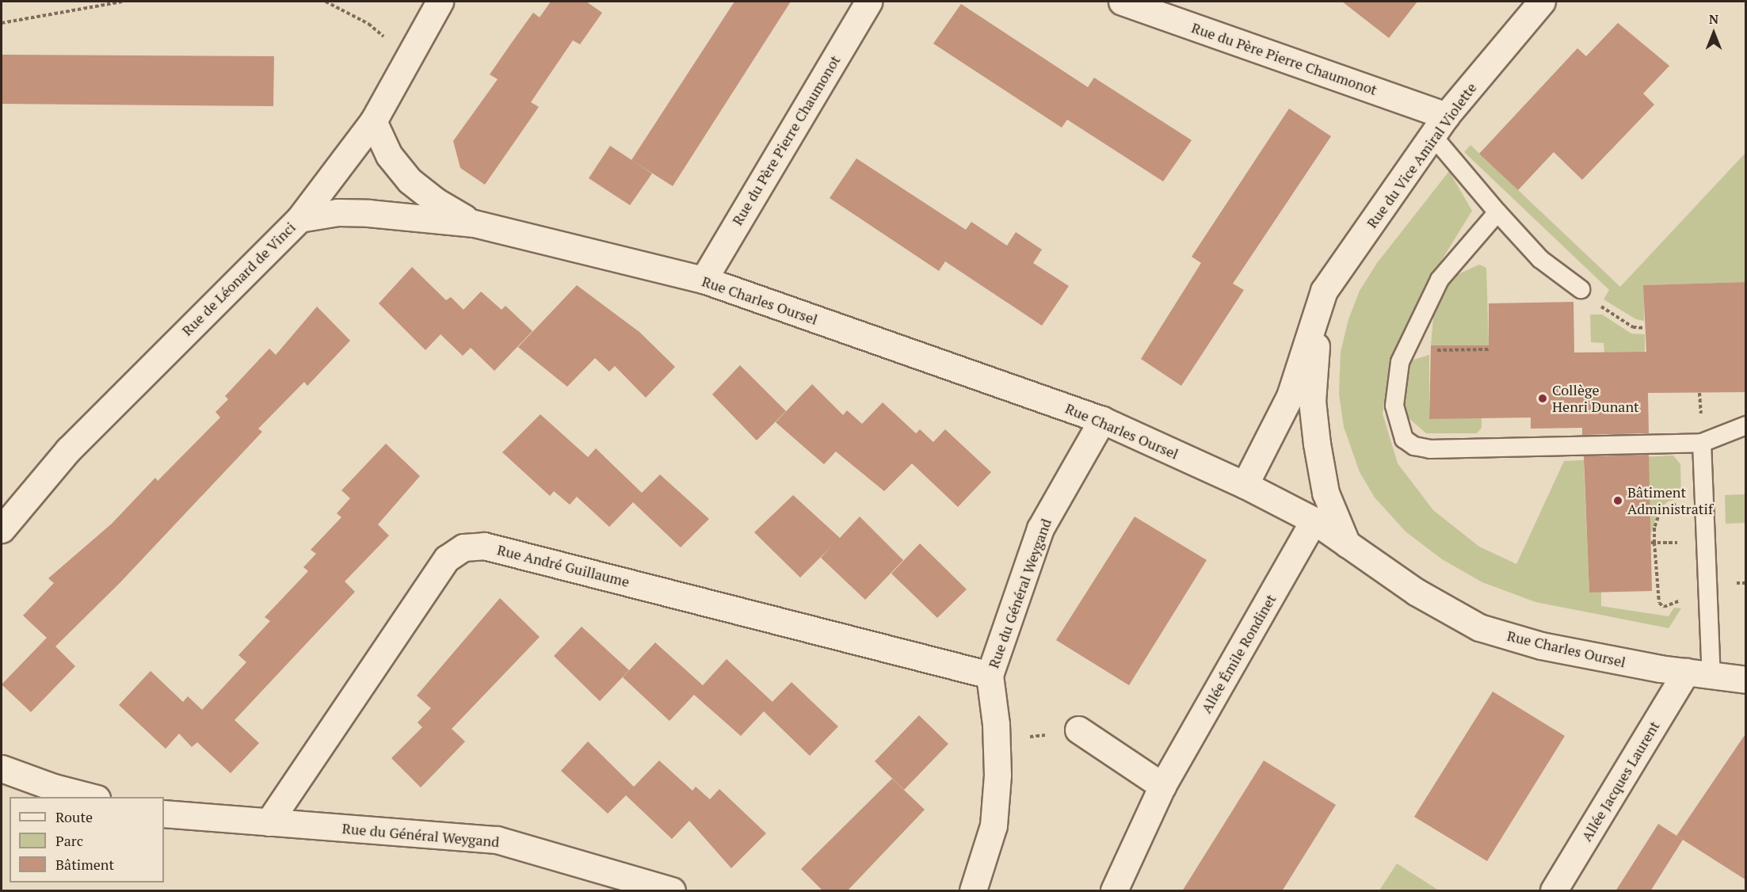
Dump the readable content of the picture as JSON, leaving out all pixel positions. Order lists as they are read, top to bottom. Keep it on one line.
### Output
{"streets":{"street":["Rue du Père Pierre Chaumonot","Rue du Vice Amiral Violette","Rue de Léonard de Vinci","Rue Charles Oursel","Rue André Guillaume","Rue du Général Weygand","Allée Émile Rondinet","Allée Jacques Laurent"]},"crossings":[["Rue du Père Pierre Chaumonot","Rue du Vice Amiral Violette"],["Rue du Père Pierre Chaumonot","Rue Charles Oursel"],["Rue du Vice Amiral Violette","Rue Charles Oursel"],["Rue de Léonard de Vinci","Rue Charles Oursel"],["Rue Charles Oursel","Rue du Général Weygand"],["Rue Charles Oursel","Allée Émile Rondinet"],["Rue Charles Oursel","Allée Jacques Laurent"],["Rue André Guillaume","Rue du Général Weygand"]],"places":["Collège Henri Dunant","Bâtiment Administratif"],"legend":["Route","Parc","Bâtiment"],"north":"top"}
